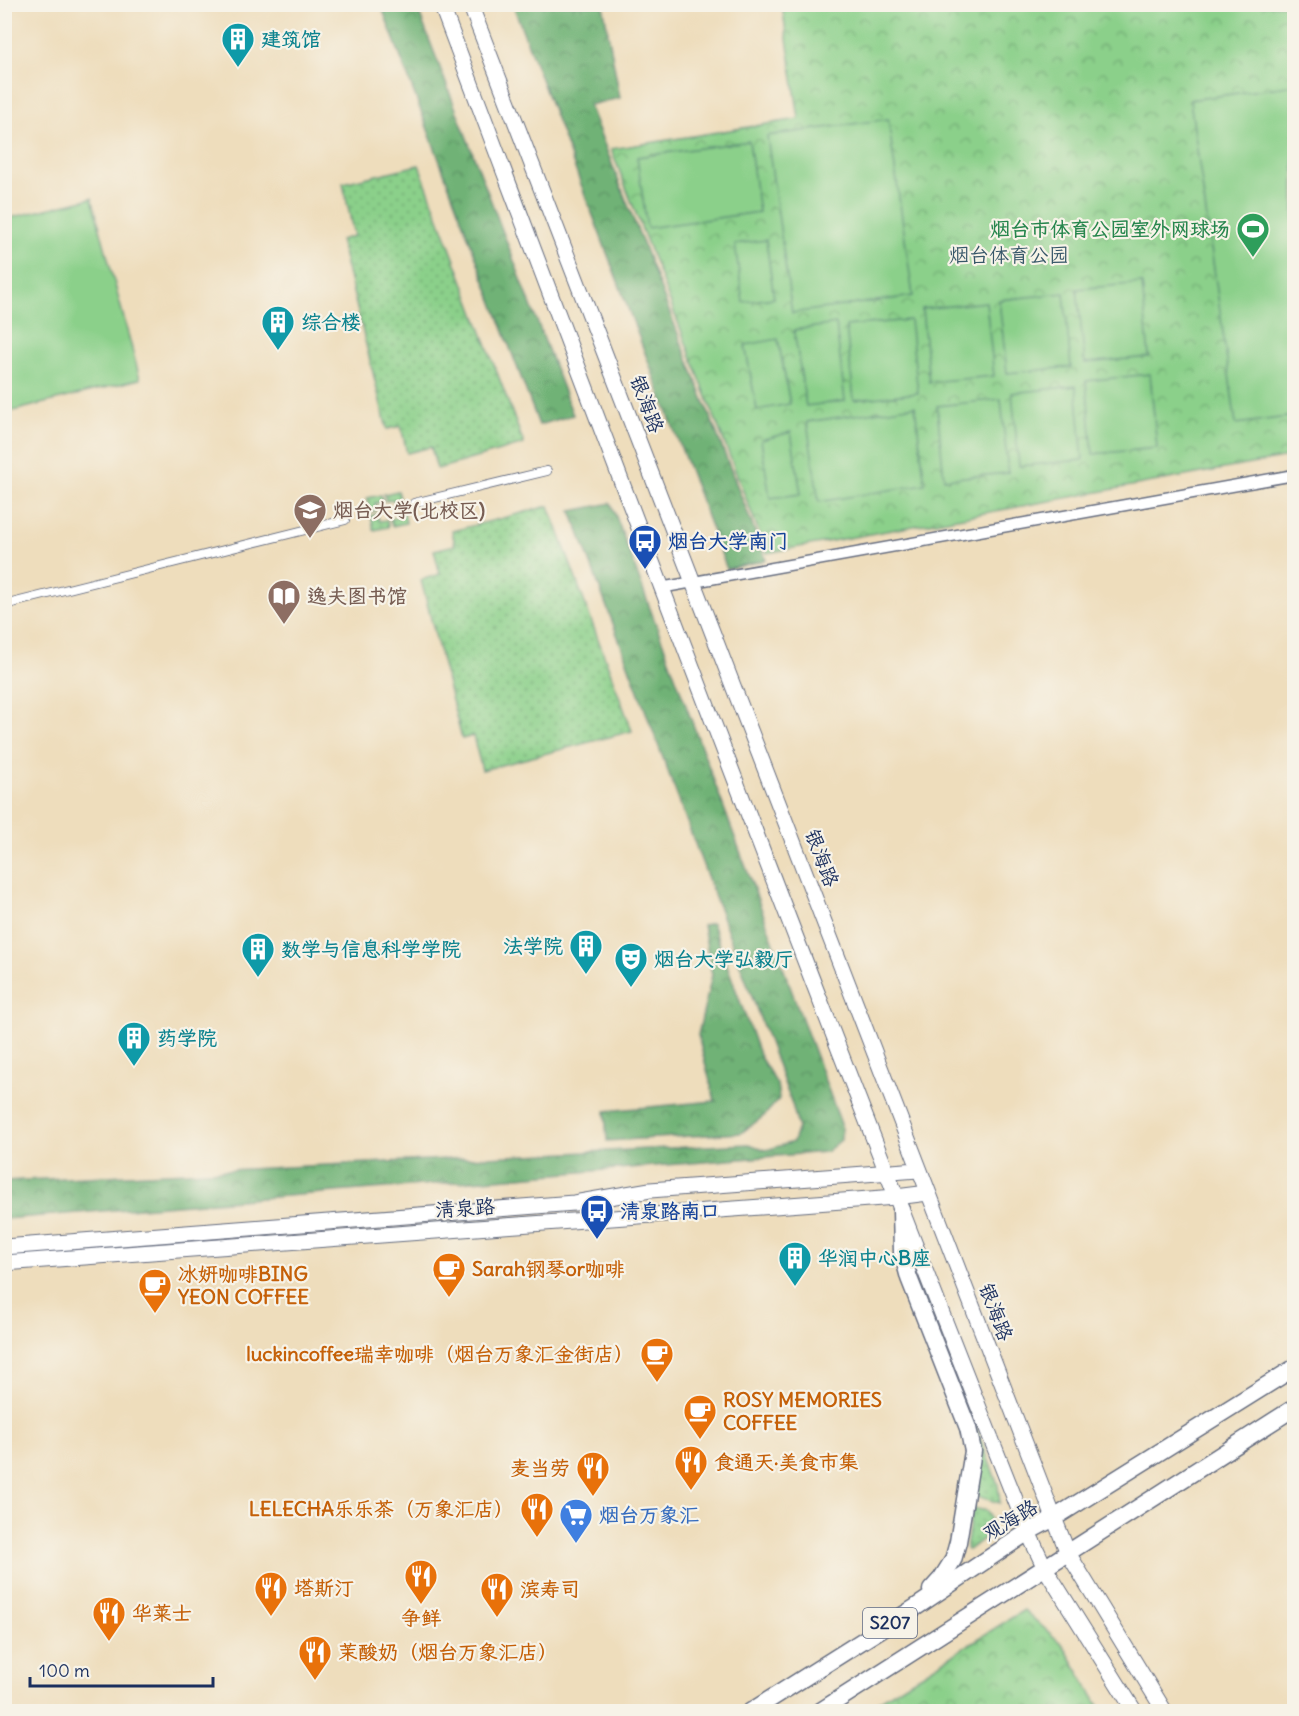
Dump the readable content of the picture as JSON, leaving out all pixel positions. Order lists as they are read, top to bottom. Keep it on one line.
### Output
{"streets":{"main road":["银海路","清泉路","观海路","S207"]},"crossings":[["银海路","清泉路"],["银海路","观海路"],["银海路","S207"]],"parks":["烟台体育公园"],"places":{"building":["建筑馆","综合楼","法学院","数学与信息科学学院","药学院","华润中心B座"],"sports":["烟台市体育公园室外网球场"],"school or university":["烟台大学(北校区)"],"bus stop":["烟台大学南门","清泉路南口"],"library":["逸夫图书馆"],"theatre":["烟台大学弘毅厅"],"cafe":["Sarah钢琴or咖啡","冰妍咖啡BING YEON COFFEE","luckincoffee瑞幸咖啡（烟台万象汇金街店）","ROSY MEMORIES COFFEE"],"restaurant":["食通天·美食市集","麦当劳","LELECHA乐乐茶（万象汇店）","争鲜","塔斯汀","滨寿司","华莱士","茉酸奶（烟台万象汇店）"],"supermarket":["烟台万象汇"]},"scale_bar":"100 m"}
